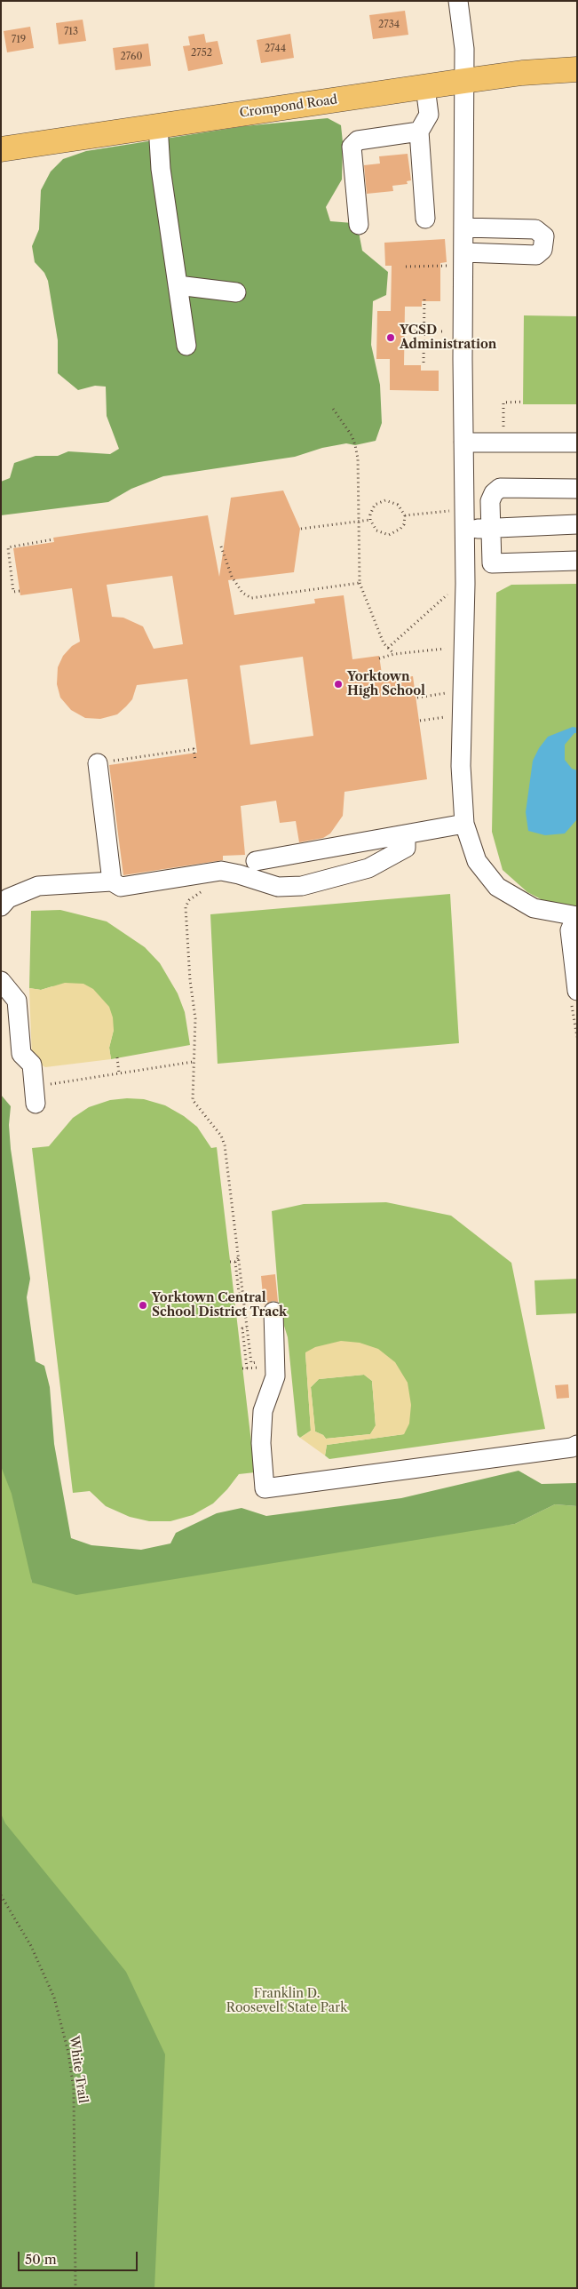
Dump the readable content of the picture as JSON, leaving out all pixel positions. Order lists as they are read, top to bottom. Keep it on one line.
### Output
{"streets":{"highway":["Crompond Road"],"path":["White Trail"]},"parks":["Franklin D. Roosevelt State Park"],"places":["YCSD Administration","Yorktown High School","Yorktown Central School District Track"],"house_numbers":["2734","713","719","2744","2752","2760"],"scale_bar":"50 m"}
